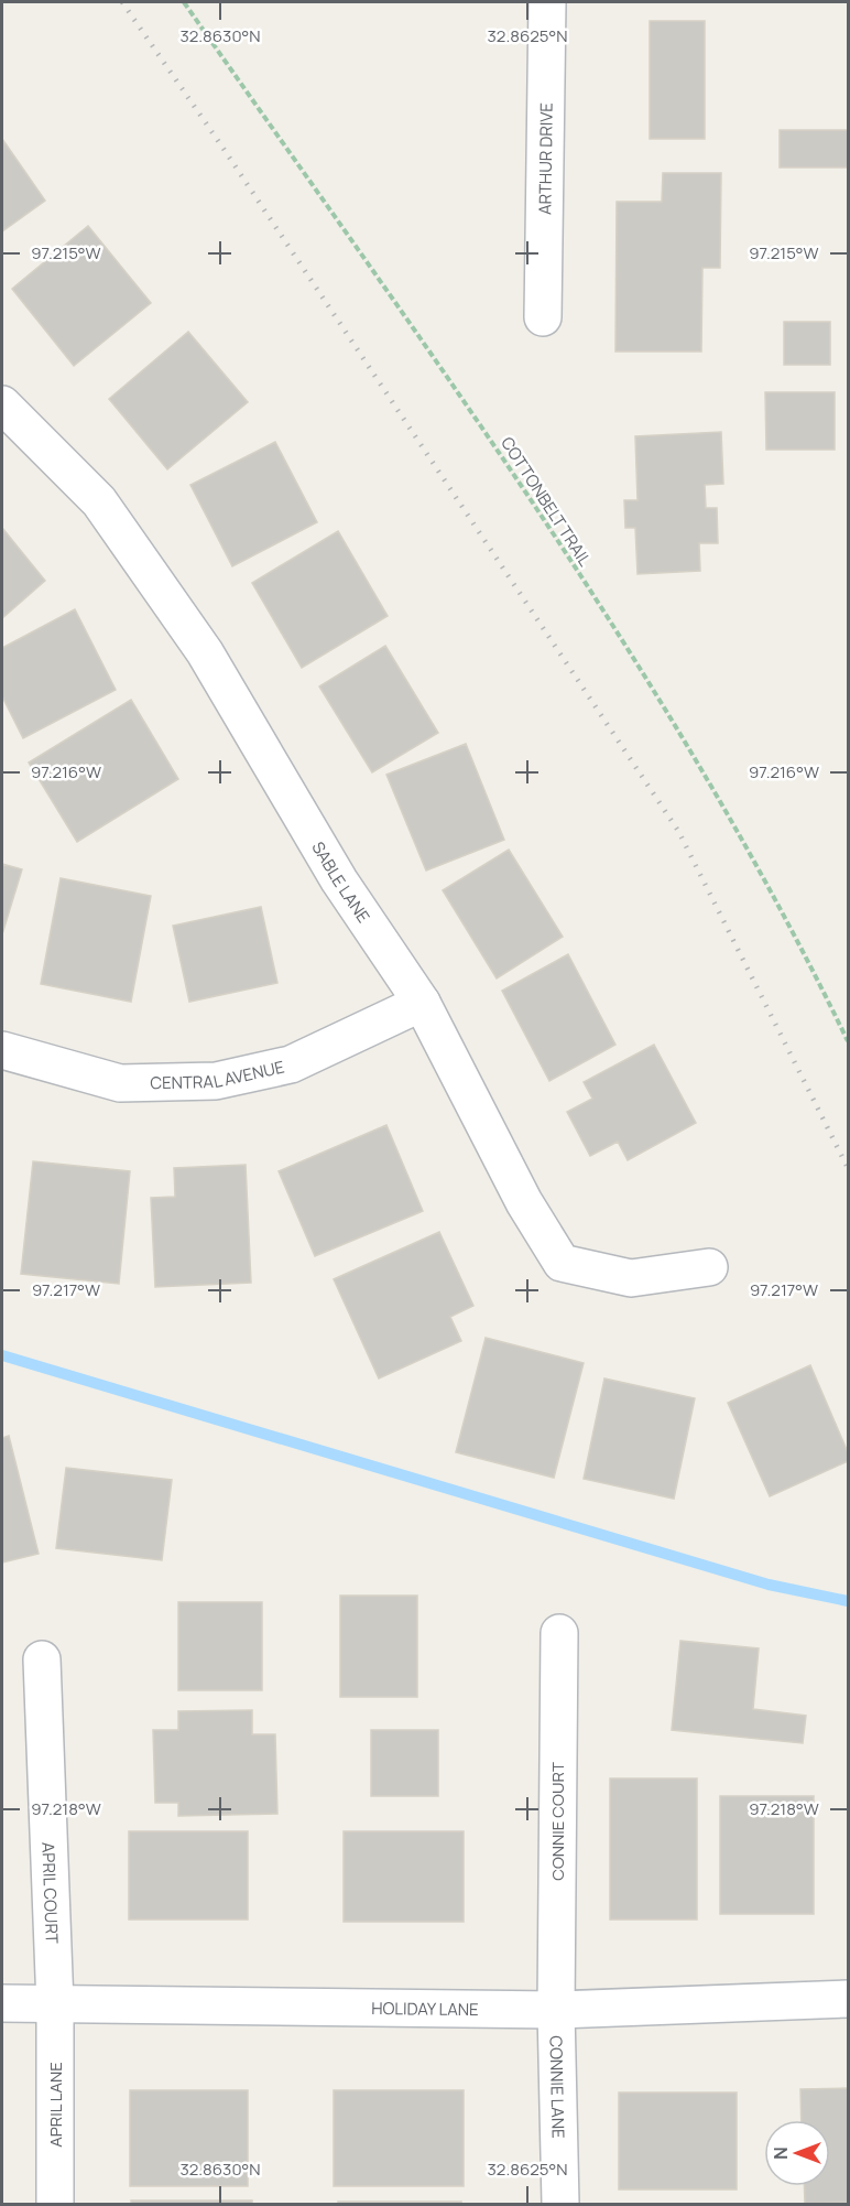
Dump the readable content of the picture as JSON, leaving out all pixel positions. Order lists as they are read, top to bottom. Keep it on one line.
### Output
{"streets":{"street":["ARTHUR DRIVE","SABLE LANE","CENTRAL AVENUE","CONNIE COURT","APRIL COURT","HOLIDAY LANE","CONNIE LANE","APRIL LANE"],"path":["COTTONBELT TRAIL"]},"crossings":[["SABLE LANE","CENTRAL AVENUE"],["CONNIE COURT","HOLIDAY LANE"],["CONNIE COURT","CONNIE LANE"],["APRIL COURT","HOLIDAY LANE"],["APRIL COURT","APRIL LANE"],["HOLIDAY LANE","CONNIE LANE"],["HOLIDAY LANE","APRIL LANE"]],"north":"left","coordinates":["32.8630°N","32.8625°N","97.215°W","97.216°W","97.217°W","97.218°W"]}
